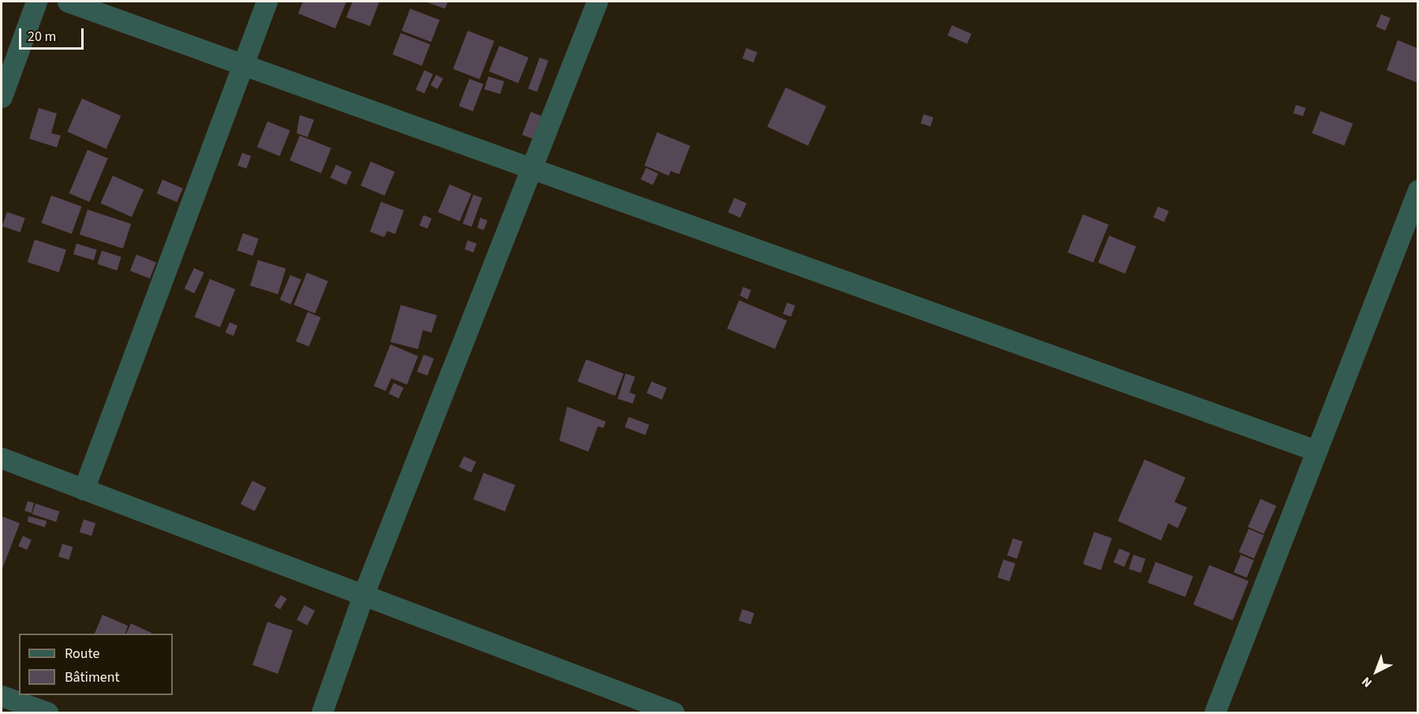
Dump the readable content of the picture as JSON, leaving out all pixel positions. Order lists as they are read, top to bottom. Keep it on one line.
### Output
{"legend":["Route","Bâtiment"],"scale_bar":"20 m","north":"bottom left"}
